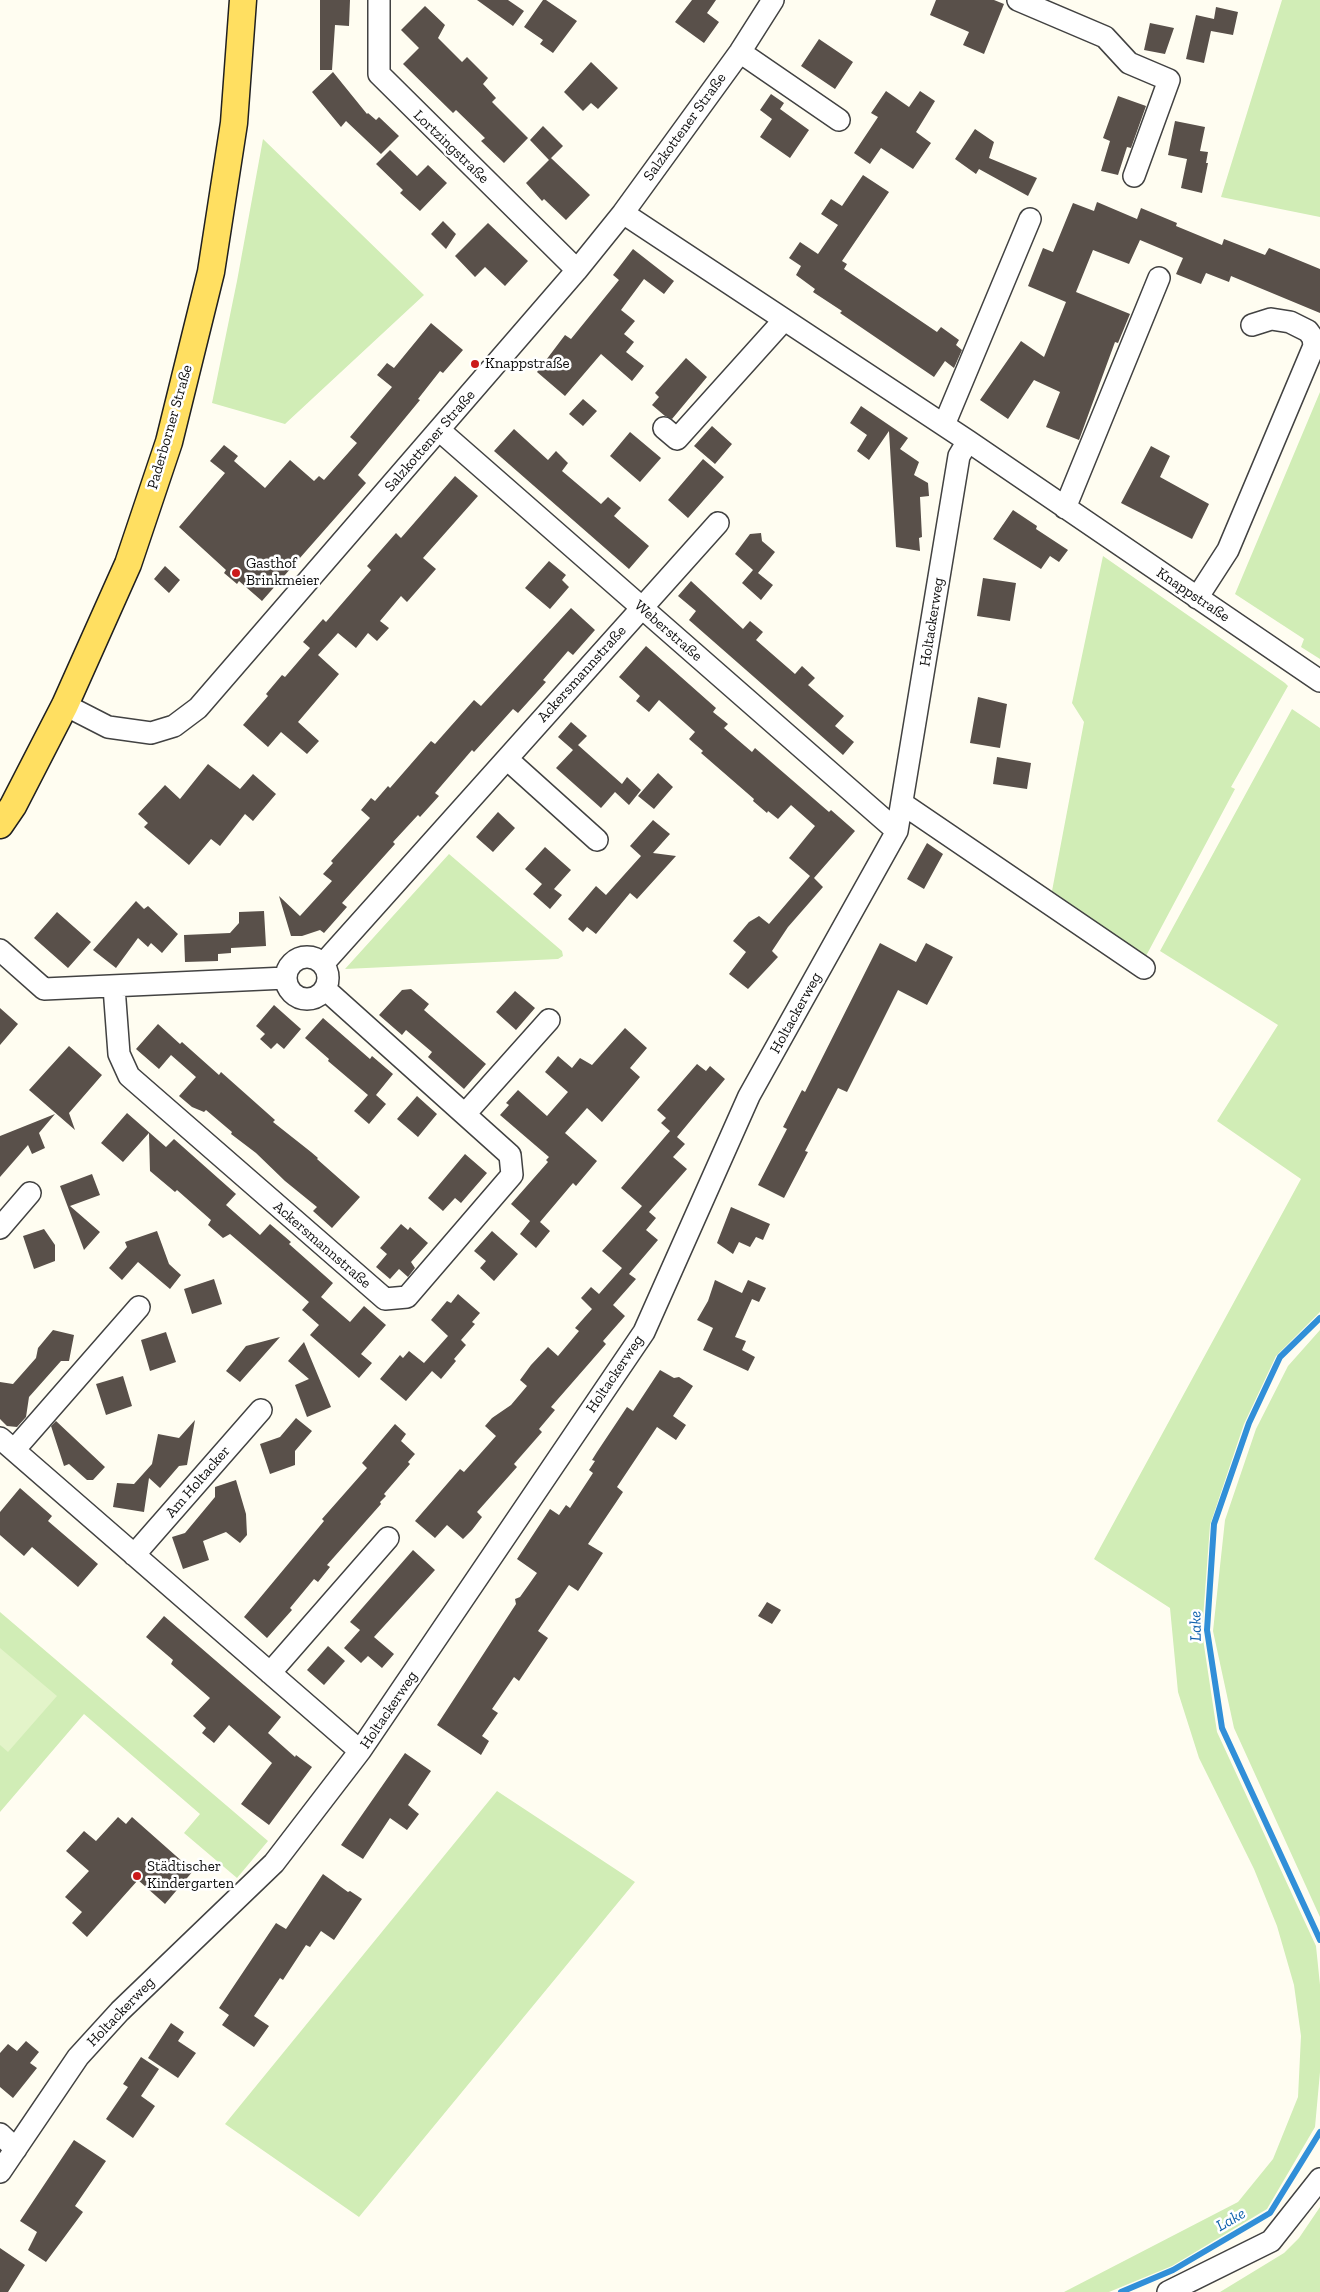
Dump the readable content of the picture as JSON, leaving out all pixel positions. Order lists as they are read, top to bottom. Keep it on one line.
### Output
{"streets":{"main road":["Paderborner Straße"],"street":["Salzkottener Straße","Lortzingstraße","Knappstraße","Holtackerweg","Weberstraße","Ackersmannstraße","Am Holtacker"]},"crossings":[["Salzkottener Straße","Lortzingstraße"],["Salzkottener Straße","Paderborner Straße"],["Salzkottener Straße","Knappstraße"],["Salzkottener Straße","Weberstraße"],["Knappstraße","Holtackerweg"],["Holtackerweg","Weberstraße"],["Weberstraße","Ackersmannstraße"]],"water":["Lake"],"places":["Knappstraße","Gasthof Brinkmeier","Städtischer Kindergarten"]}
